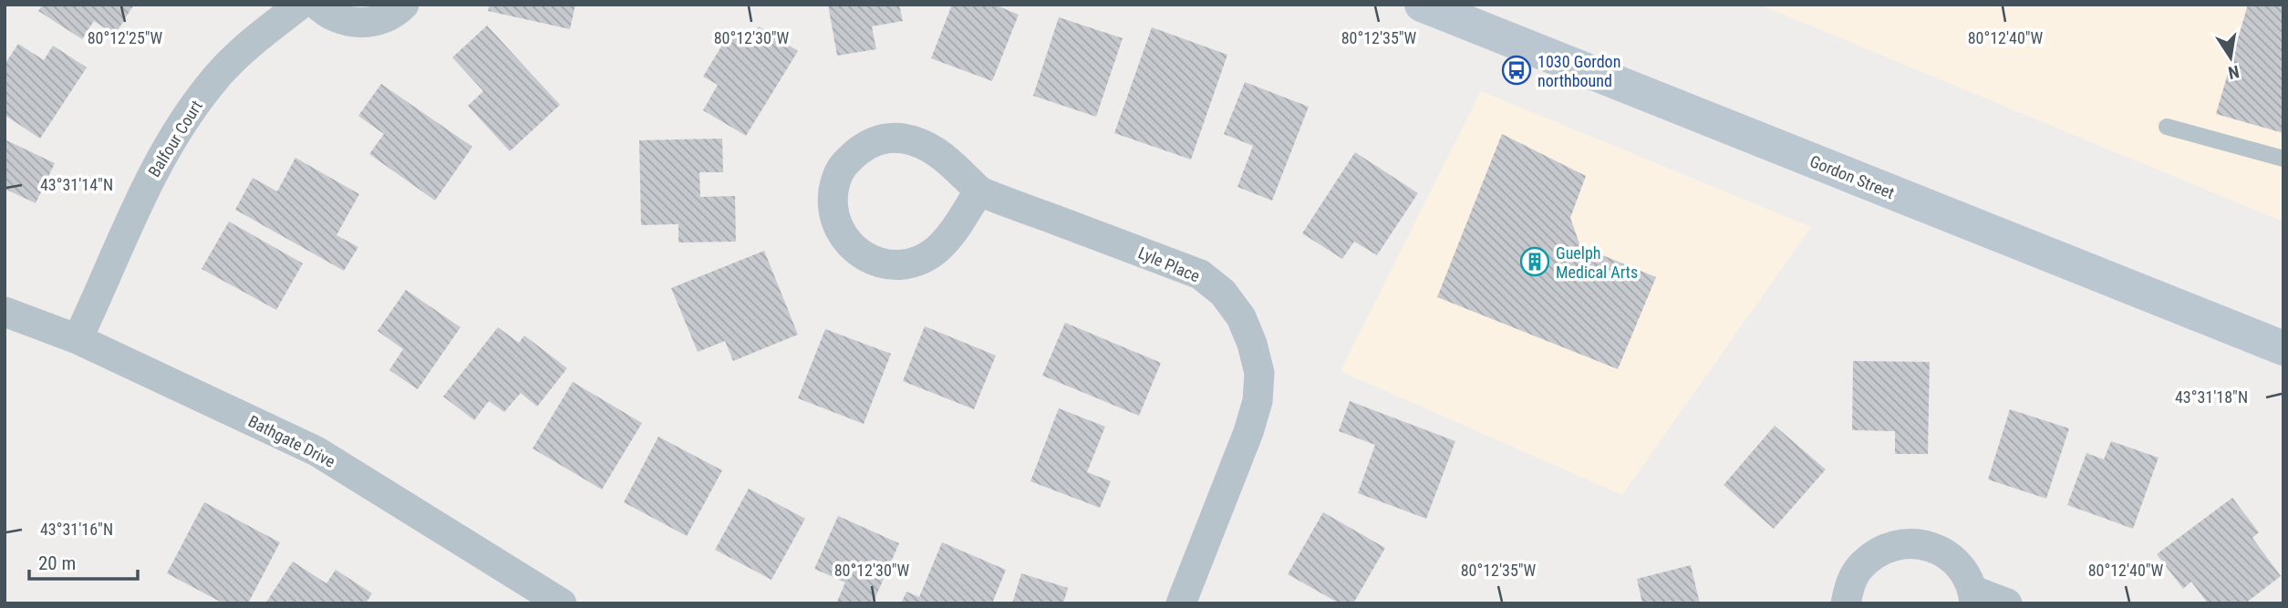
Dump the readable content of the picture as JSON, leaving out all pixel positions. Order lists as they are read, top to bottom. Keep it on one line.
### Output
{"streets":{"main road":["Gordon Street"],"street":["Balfour Court","Lyle Place","Bathgate Drive"]},"crossings":[["Balfour Court","Bathgate Drive"]],"places":{"bus stop":["1030 Gordon northbound"],"building":["Guelph Medical Arts"]},"scale_bar":"20 m","north":"bottom","coordinates":["80°12'25\"W","80°12'30\"W","80°12'35\"W","80°12'40\"W","43°31'14\"N","43°31'18\"N","43°31'16\"N"]}
